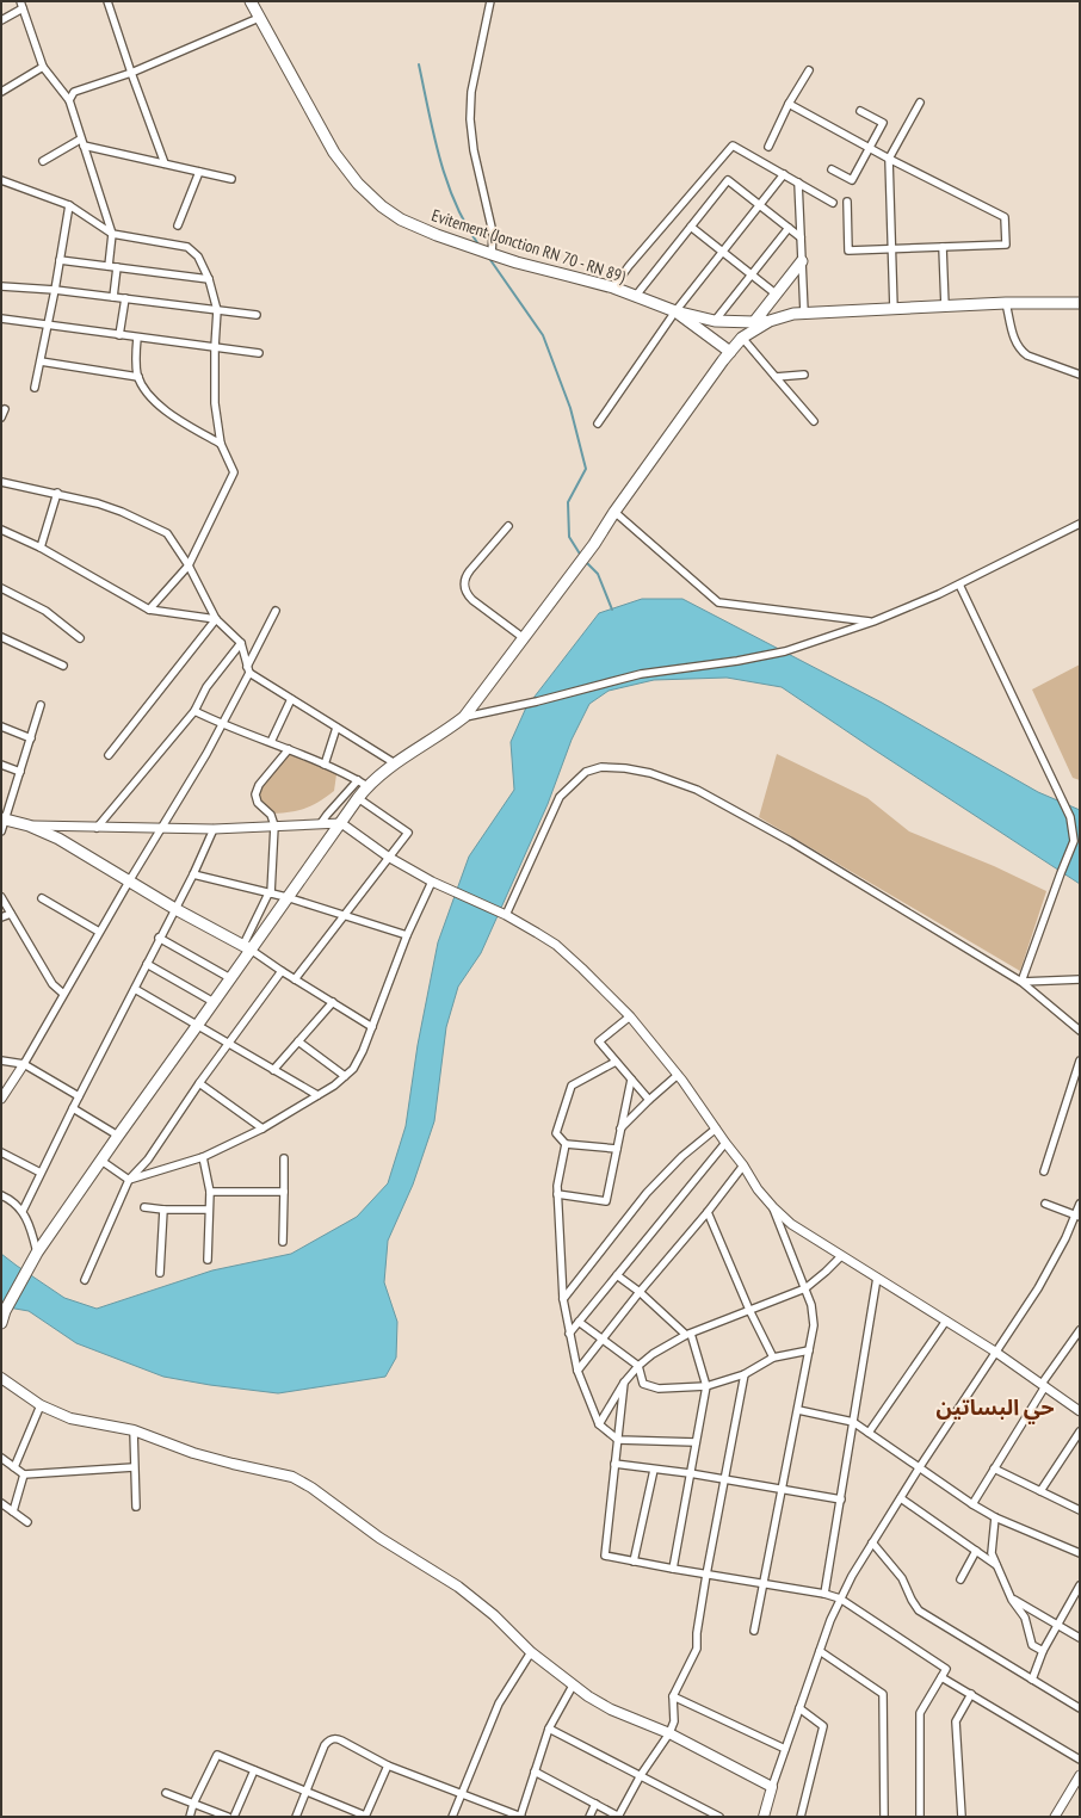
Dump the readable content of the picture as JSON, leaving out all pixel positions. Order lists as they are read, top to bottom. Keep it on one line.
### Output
{"streets":{"main road":["Evitement (Jonction RN 70 - RN 89)"]},"districts":["حي البساتين"]}
